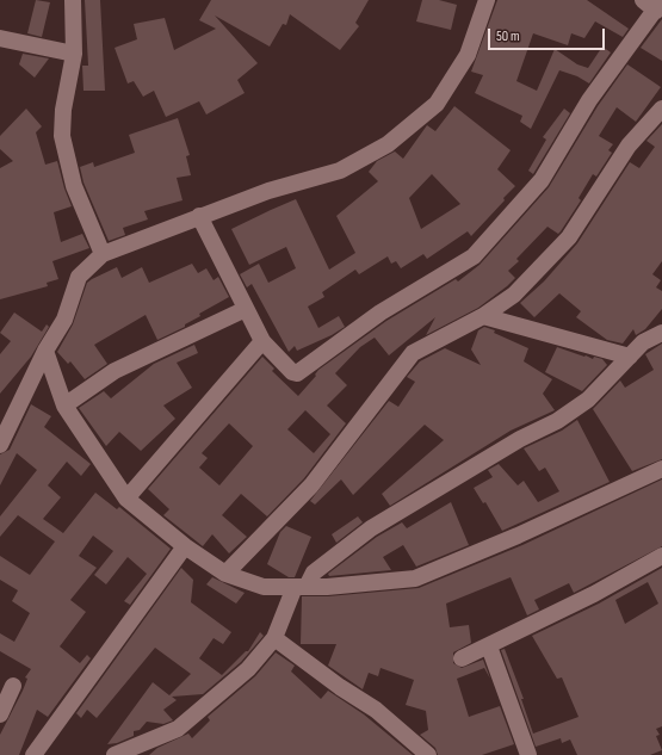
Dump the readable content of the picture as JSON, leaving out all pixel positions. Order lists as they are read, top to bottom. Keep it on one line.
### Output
{"scale_bar":"50 m"}
